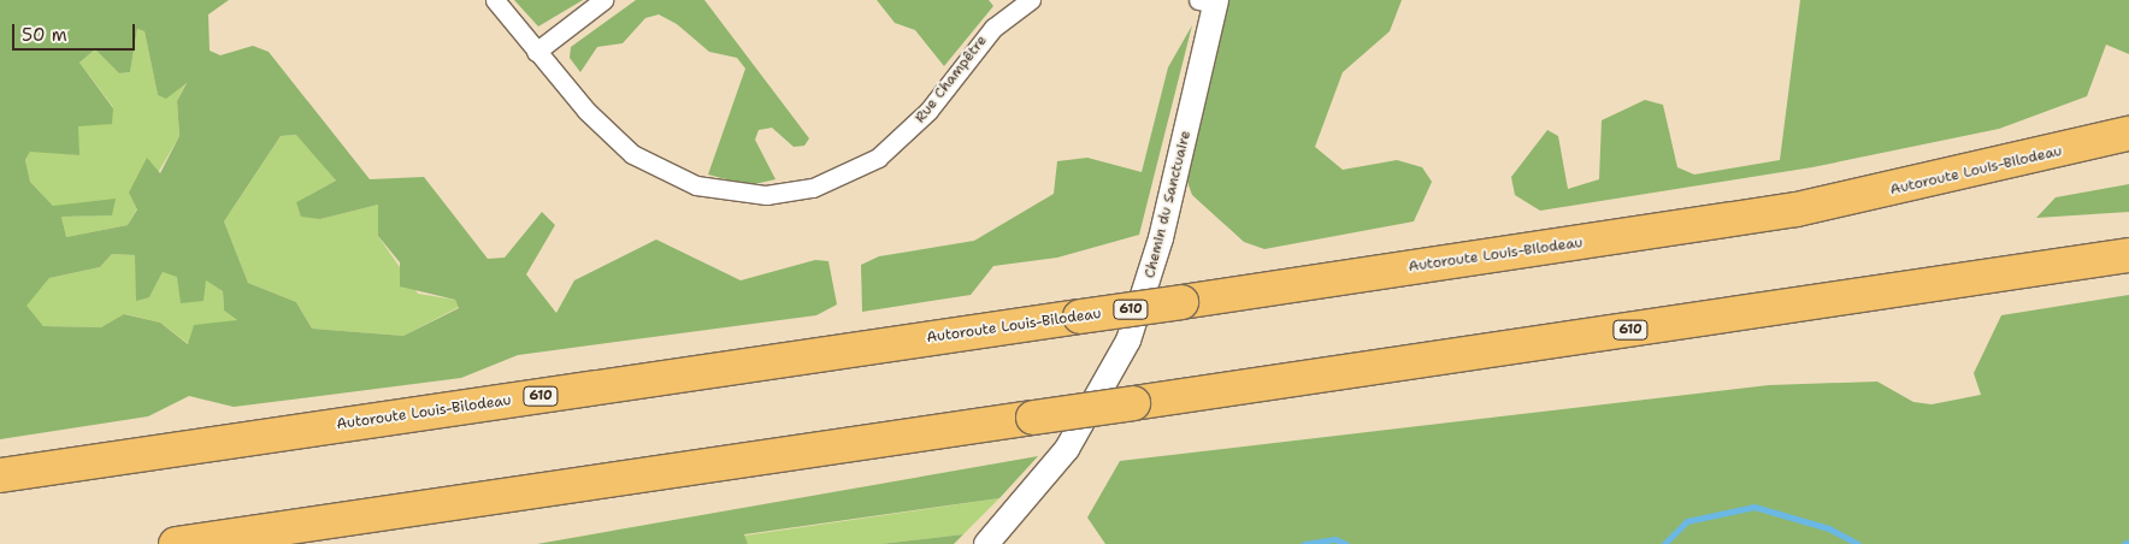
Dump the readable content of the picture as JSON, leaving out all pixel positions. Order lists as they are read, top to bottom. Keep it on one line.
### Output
{"streets":{"highway":["Autoroute Louis-Bilodeau","610"],"street":["Rue Champêtre","Chemin du Sanctuaire"]},"scale_bar":"50 m"}
